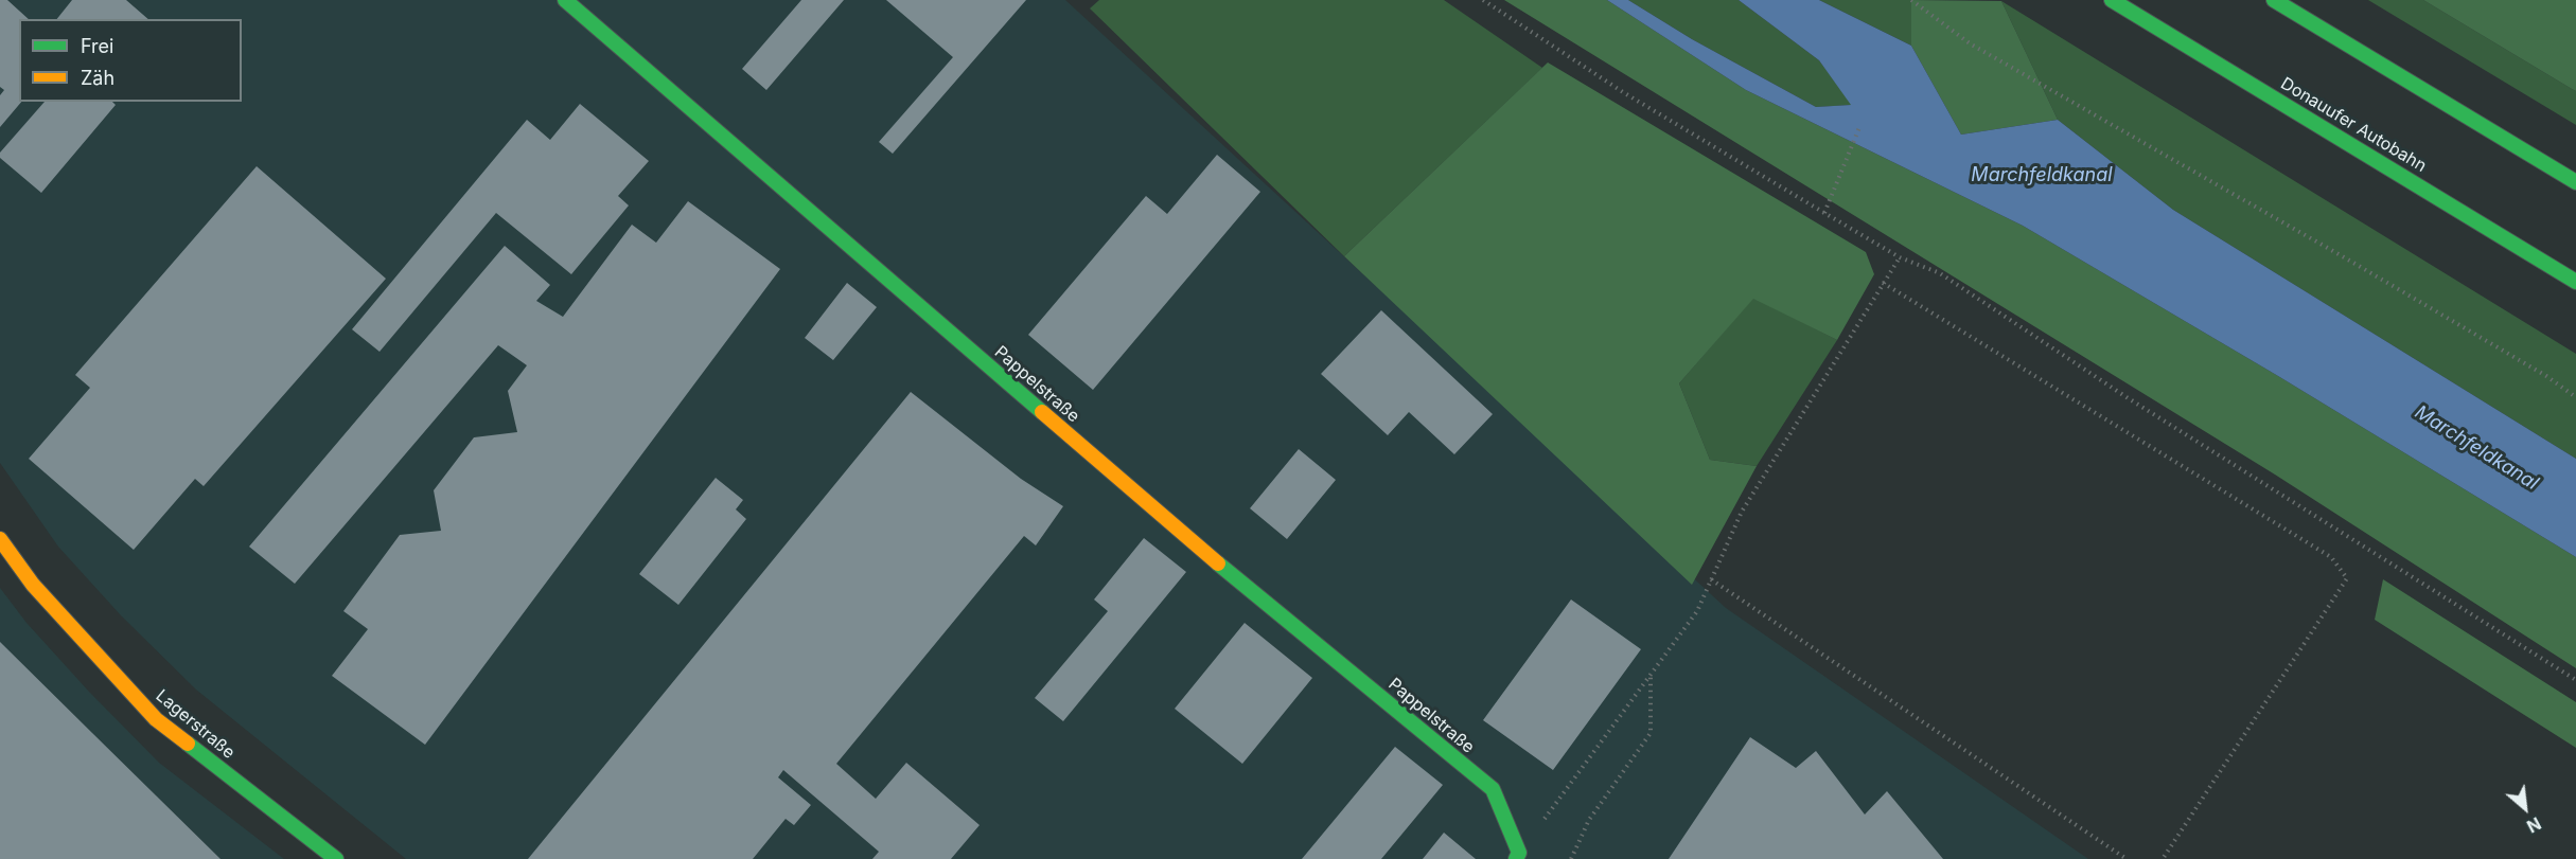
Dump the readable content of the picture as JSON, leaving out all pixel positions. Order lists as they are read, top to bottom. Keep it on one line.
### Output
{"streets":{"main road":["Donauufer Autobahn","Pappelstraße","Lagerstraße"]},"water":["Marchfeldkanal"],"legend":["Frei","Zäh"],"north":"bottom right"}
